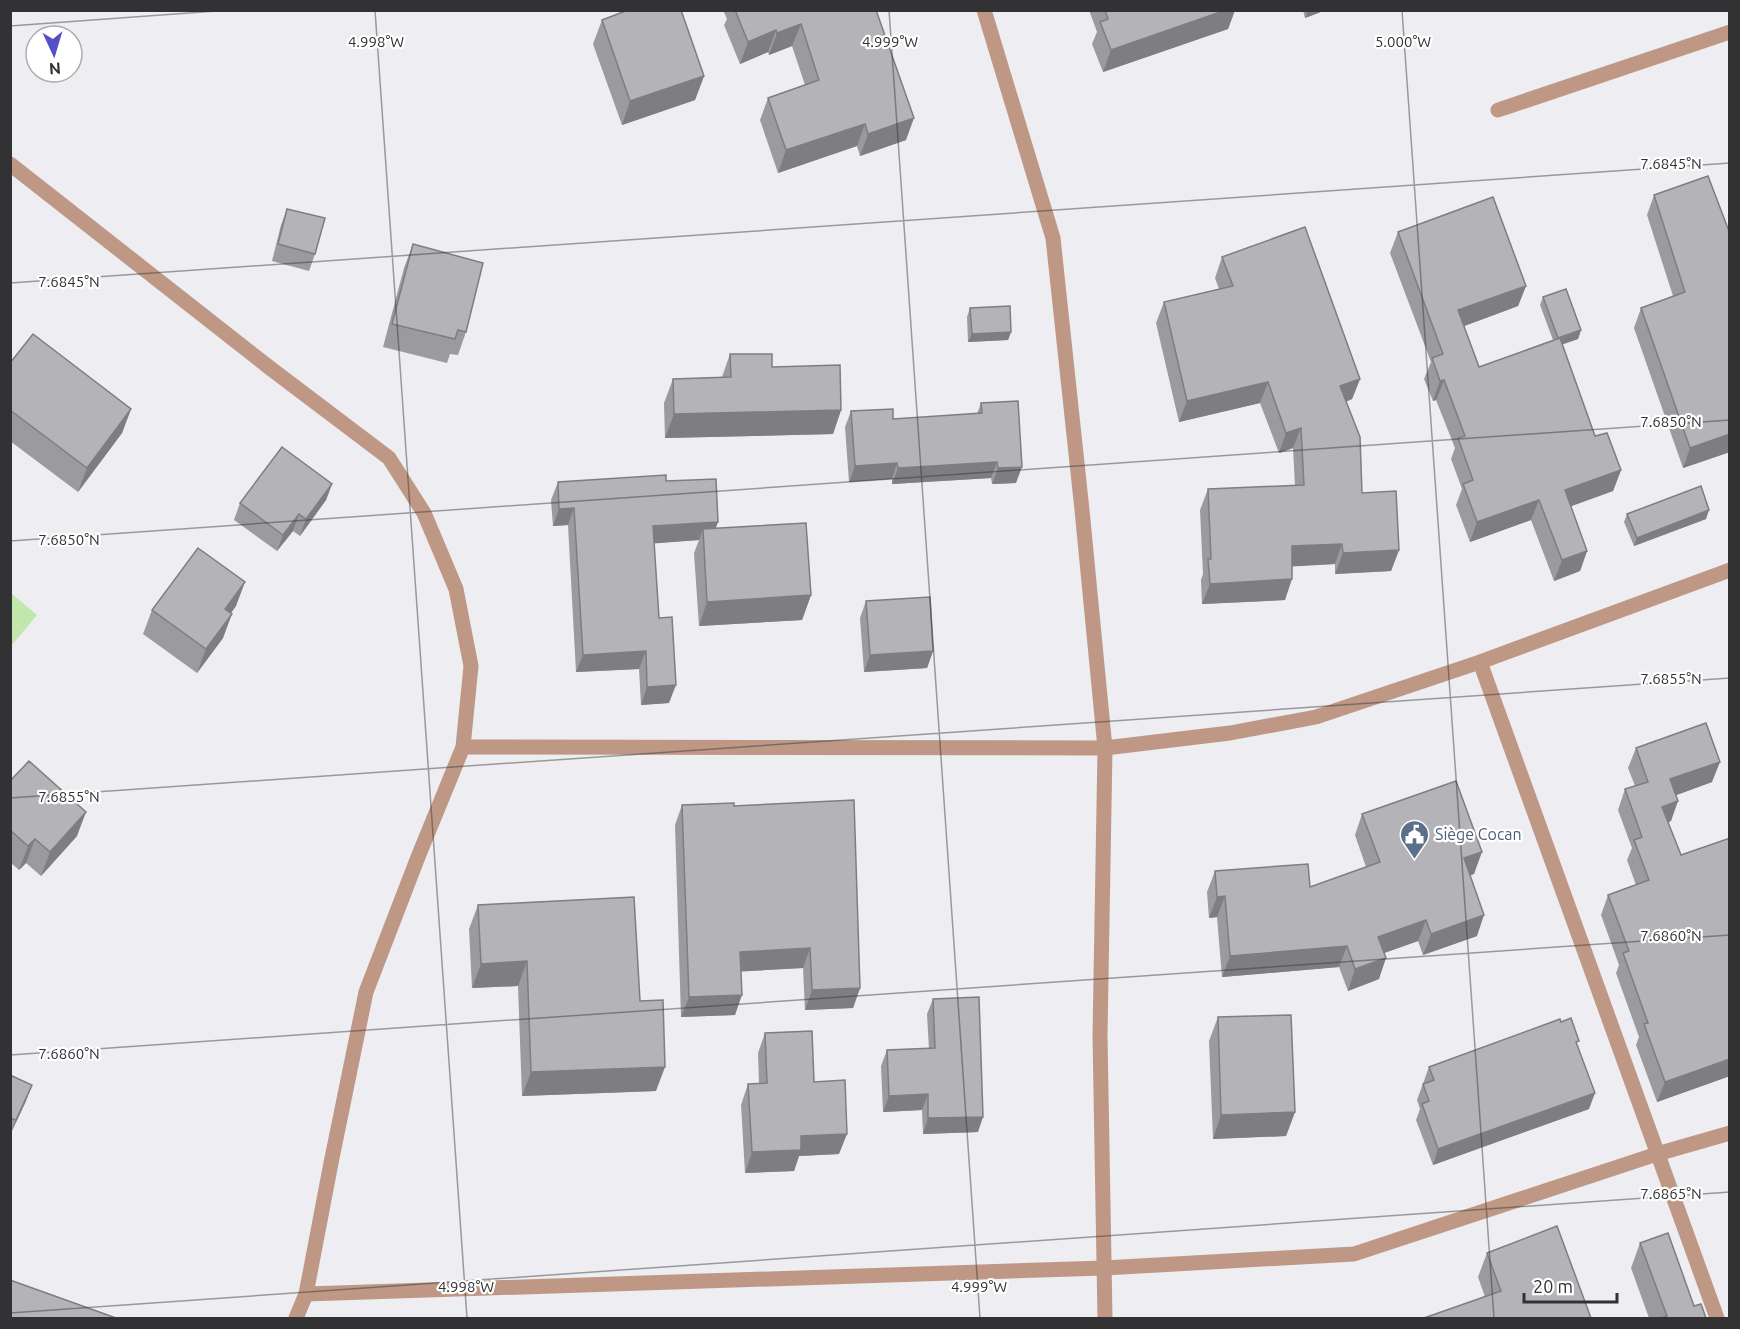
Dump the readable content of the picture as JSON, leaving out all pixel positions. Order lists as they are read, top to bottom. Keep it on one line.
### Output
{"places":{"public building":["Siège Cocan"]},"scale_bar":"20 m","north":"bottom","coordinates":["4.998°W","4.999°W","5.000°W","7.6845°N","7.6850°N","7.6855°N","7.6860°N","7.6865°N"]}
